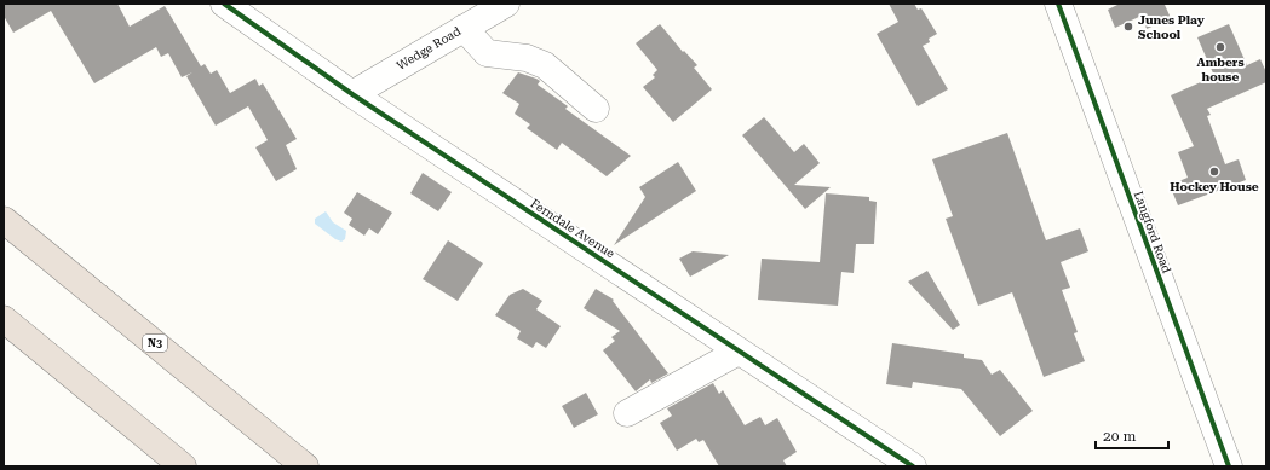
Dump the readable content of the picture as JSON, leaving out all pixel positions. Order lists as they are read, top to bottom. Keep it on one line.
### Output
{"streets":{"highway":["N3"],"street":["Wedge Road","Ferndale Avenue","Langford Road"]},"crossings":[["Wedge Road","Ferndale Avenue"]],"places":["Junes Play School","Ambers house","Hockey House"],"scale_bar":"20 m"}
